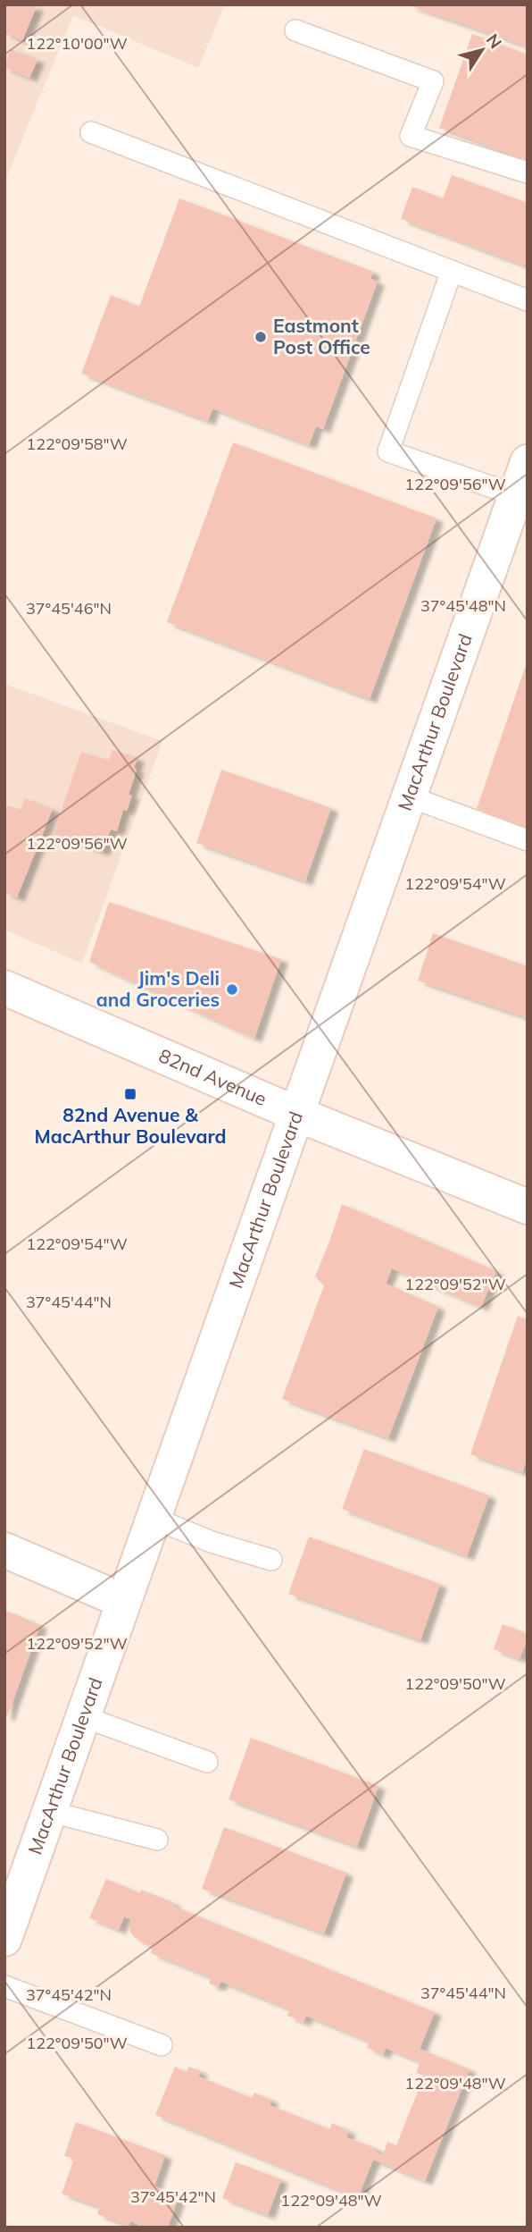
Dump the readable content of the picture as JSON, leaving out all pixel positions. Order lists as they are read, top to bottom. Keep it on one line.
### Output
{"streets":{"main road":["MacArthur Boulevard","82nd Avenue"]},"crossings":[["MacArthur Boulevard","82nd Avenue"]],"places":{"other":["Eastmont Post Office","Jim's Deli and Groceries"],"transit":["82nd Avenue & MacArthur Boulevard"]},"north":"top right","coordinates":["122°10'00\"W","122°09'58\"W","122°09'56\"W","37°45'48\"N","37°45'46\"N","122°09'54\"W","122°09'52\"W","37°45'44\"N","122°09'50\"W","37°45'42\"N","122°09'48\"W"]}
